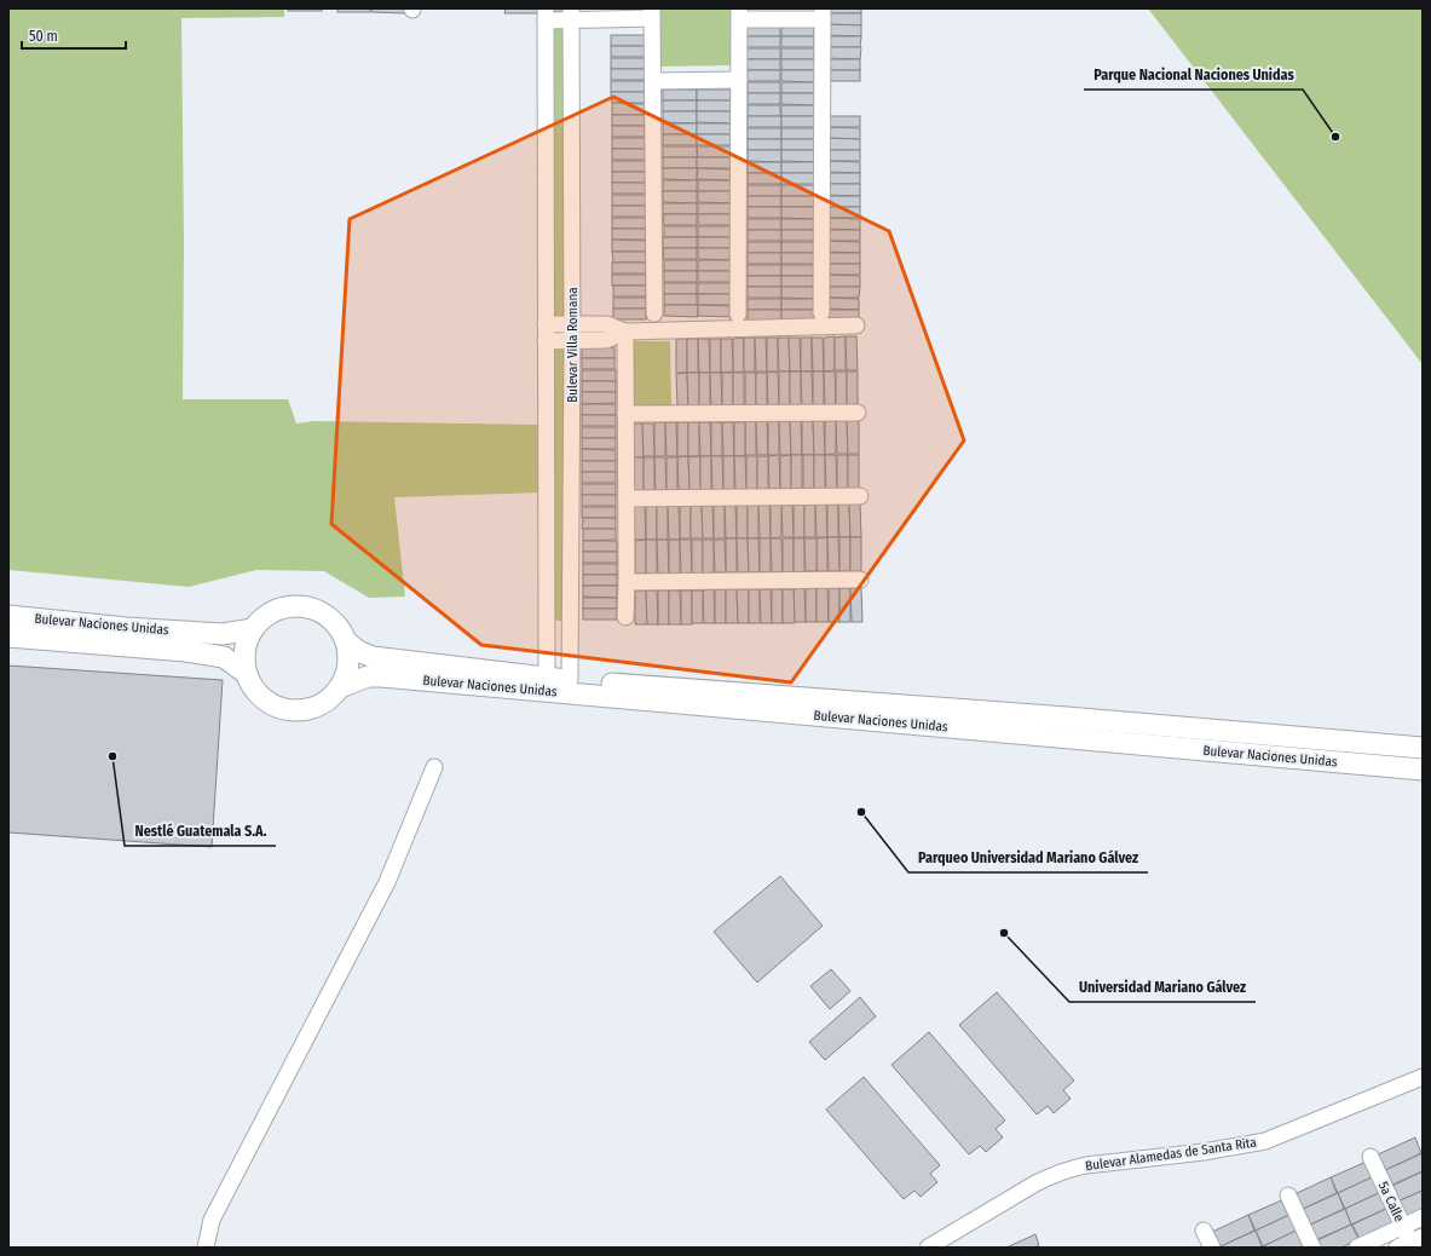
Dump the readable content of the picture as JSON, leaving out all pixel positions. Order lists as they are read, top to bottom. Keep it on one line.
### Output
{"streets":{"main road":["Bulevar Naciones Unidas"],"street":["Bulevar Villa Romana","Bulevar Alamedas de Santa Rita","5a Calle"]},"crossings":[["Bulevar Villa Romana","Bulevar Naciones Unidas"]],"places":["Parque Nacional Naciones Unidas","Nestlé Guatemala S.A.","Parqueo Universidad Mariano Gálvez","Universidad Mariano Gálvez"],"scale_bar":"50 m"}
